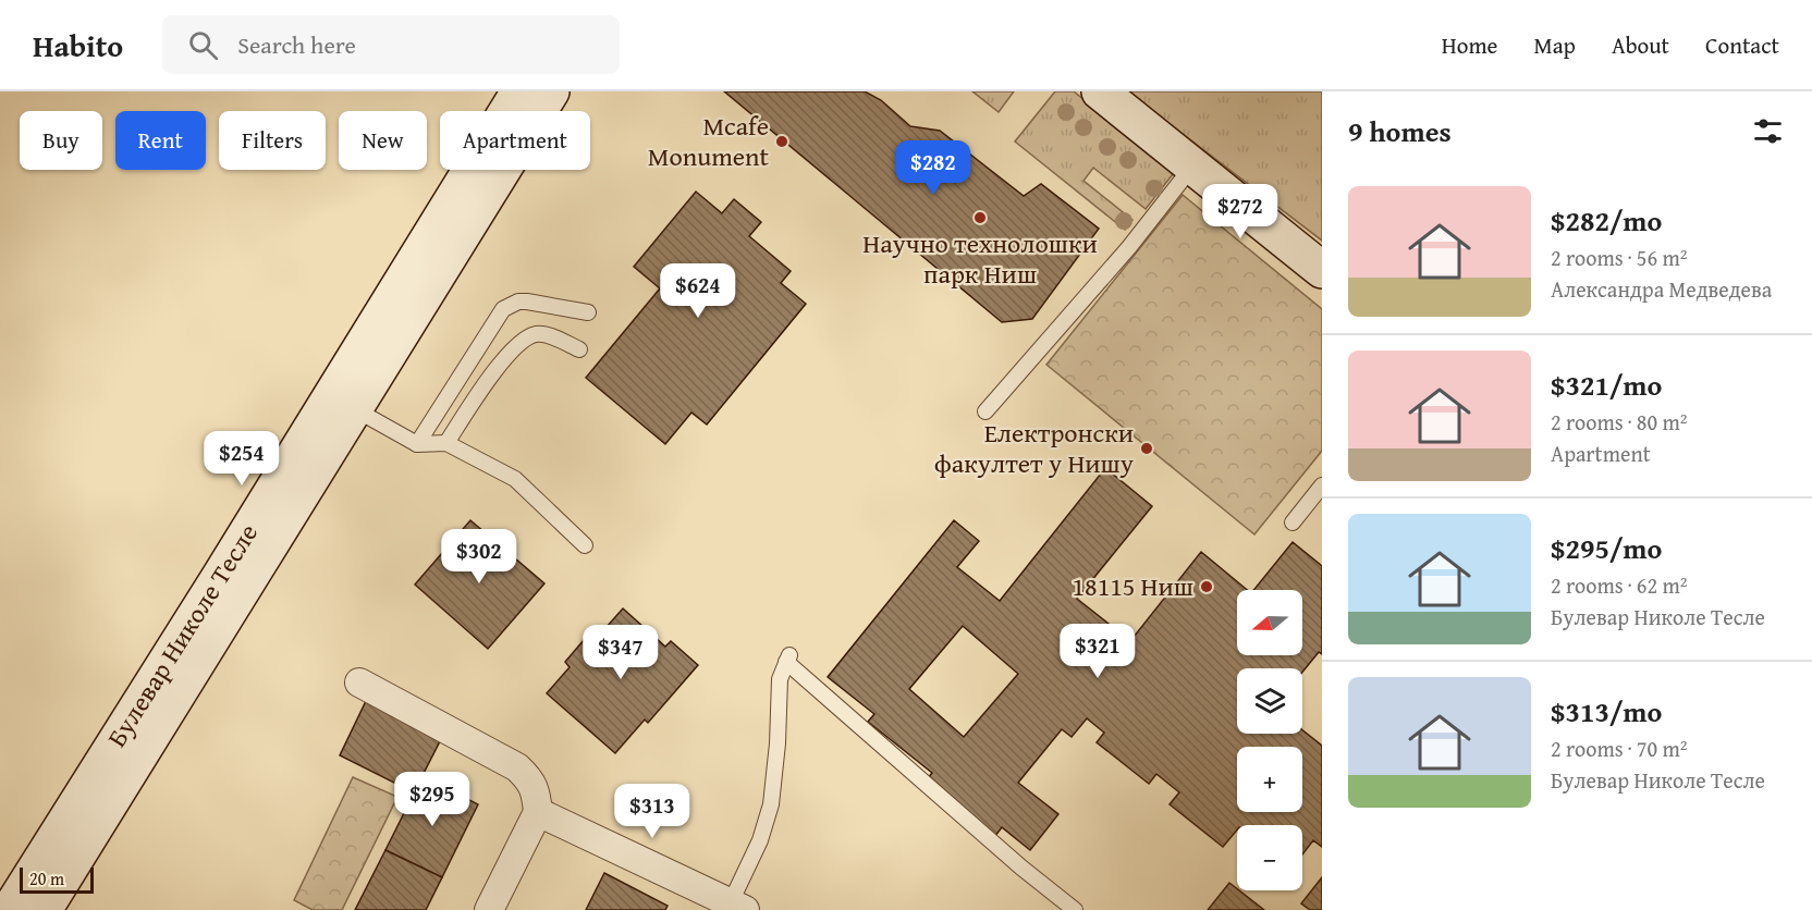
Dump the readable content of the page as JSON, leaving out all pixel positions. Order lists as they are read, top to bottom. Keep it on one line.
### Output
{"streets":{"main road":["Булевар Николе Тесле"]},"places":["Mcafe Monument","Научно технолошки парк Ниш","Електронски факултет у Нишу","18115 Ниш"],"scale_bar":"20 m","north":"left","page":{"header":"Habito","search":"Search here","nav":["Home","Map","About","Contact"],"heading":"9 homes","chip":["Buy","Rent","Filters","New","Apartment"],"price":["$282","$272","$624","$254","$302","$321","$347","$295","$313"],"list":[{"name":"$282/mo","note":"2 rooms · 56 m² · Александра Медведева"},{"name":"$321/mo","note":"2 rooms · 80 m² · Apartment"},{"name":"$295/mo","note":"2 rooms · 62 m² · Булевар Николе Тесле"},{"name":"$313/mo","note":"2 rooms · 70 m² · Булевар Николе Тесле"}],"map_buttons":["+","−"],"scale":"20 m"}}
